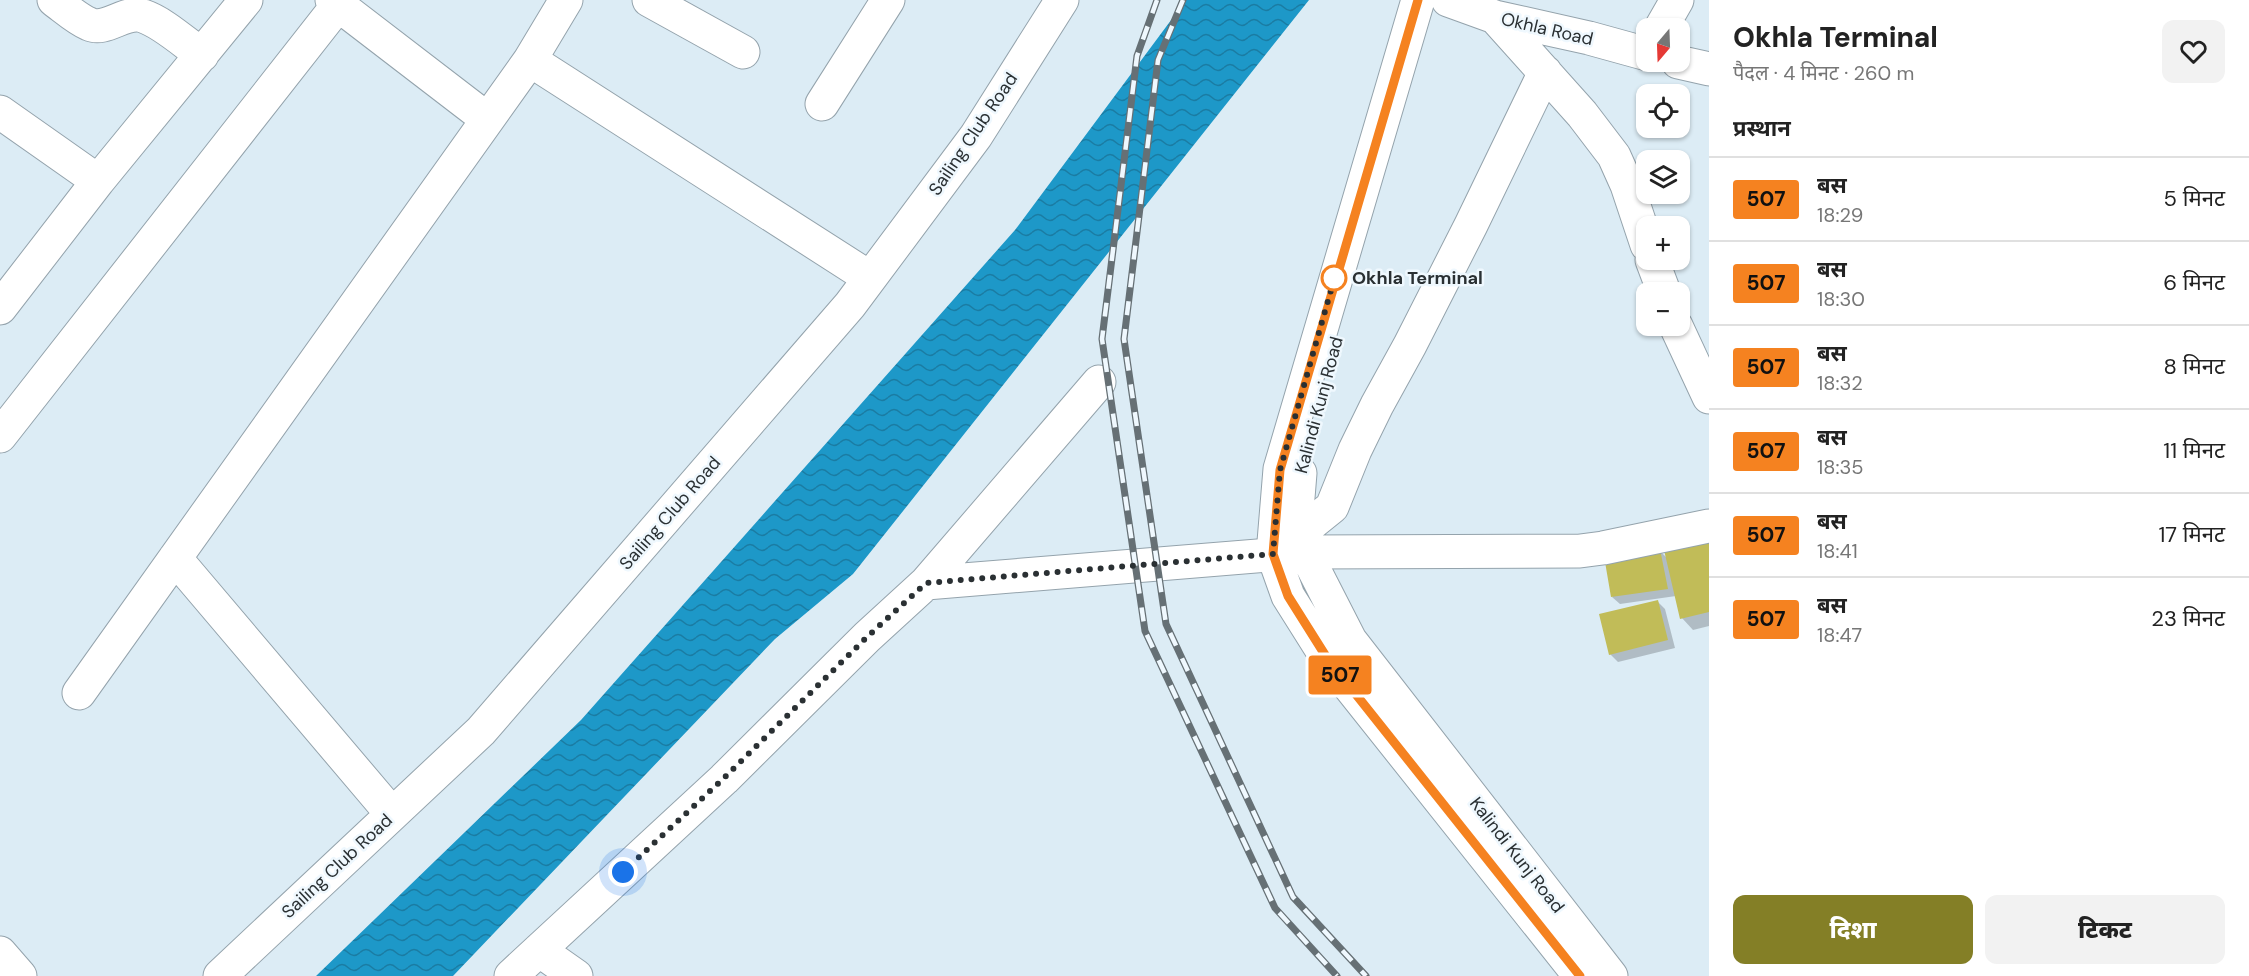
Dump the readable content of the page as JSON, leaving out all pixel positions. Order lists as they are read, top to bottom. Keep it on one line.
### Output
{"streets":{"main road":["Okhla Road","Sailing Club Road","Kalindi Kunj Road"]},"places":["Okhla Terminal"],"lines":["bus line 507"],"north":"bottom","page":{"on_map":"507","heading":[["Okhla Terminal","पैदल · 4 मिनट · 260 m"],"प्रस्थान"],"map_buttons":["+","−"],"list":[{"mark":"507","name":"बस","note":"18:29","value":"5 मिनट"},{"mark":"507","name":"बस","note":"18:30","value":"6 मिनट"},{"mark":"507","name":"बस","note":"18:32","value":"8 मिनट"},{"mark":"507","name":"बस","note":"18:35","value":"11 मिनट"},{"mark":"507","name":"बस","note":"18:41","value":"17 मिनट"},{"mark":"507","name":"बस","note":"18:47","value":"23 मिनट"}],"buttons":["दिशा","टिकट"]}}
